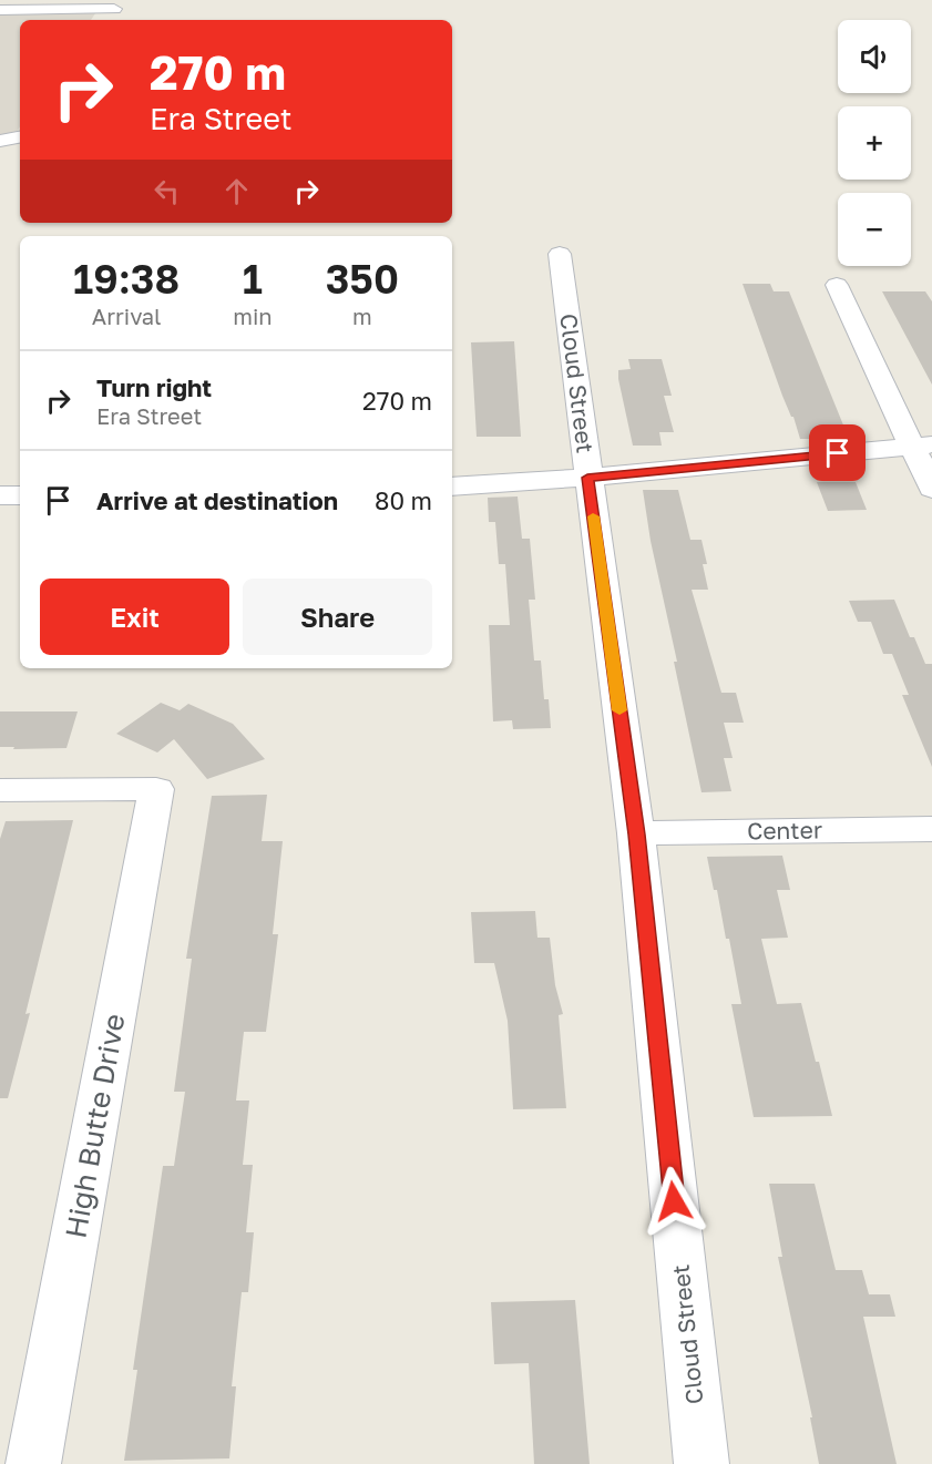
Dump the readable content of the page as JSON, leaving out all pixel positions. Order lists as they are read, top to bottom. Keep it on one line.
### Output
{"streets":{"street":["Cloud Street","Center","High Butte Drive"]},"crossings":[["Cloud Street","Center"]],"page":{"map_buttons":["+","−"],"turn":["270 m","Era Street"],"eta":["19:38","Arrival","1","min","350","m"],"list":[{"name":"Turn right","note":"Era Street","value":"270 m"},{"name":"Arrive at destination","value":"80 m"}],"buttons":["Exit","Share"]}}
